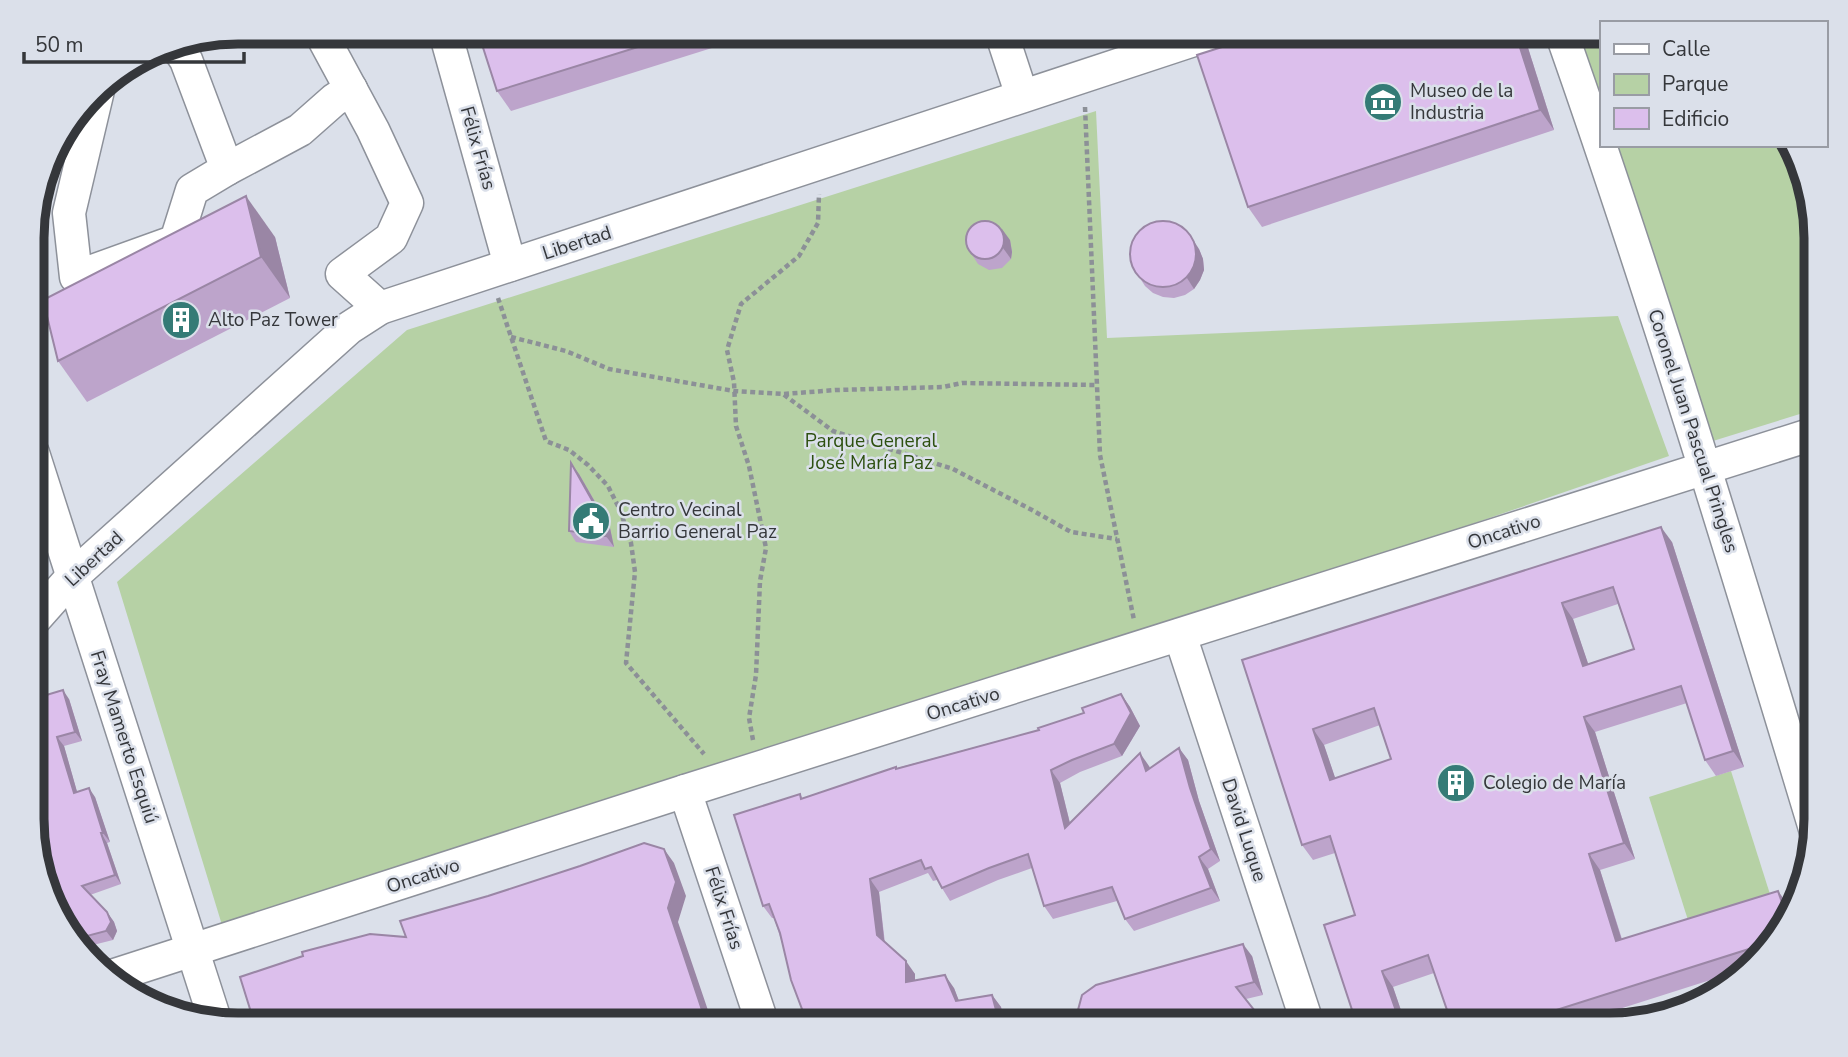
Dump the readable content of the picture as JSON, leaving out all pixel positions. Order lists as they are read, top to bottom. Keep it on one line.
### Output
{"streets":{"street":["Félix Frías","Libertad","Coronel Juan Pascual Pringles","Oncativo","Fray Mamerto Esquiú","David Luque"]},"crossings":[["Félix Frías","Libertad"],["Félix Frías","Oncativo"],["Libertad","Fray Mamerto Esquiú"],["Coronel Juan Pascual Pringles","Oncativo"],["Oncativo","Fray Mamerto Esquiú"],["Oncativo","David Luque"]],"parks":["Parque General José María Paz"],"places":{"museum":["Museo de la Industria"],"building":["Alto Paz Tower","Colegio de María"],"public building":["Centro Vecinal Barrio General Paz"]},"legend":["Calle","Parque","Edificio"],"scale_bar":"50 m"}
